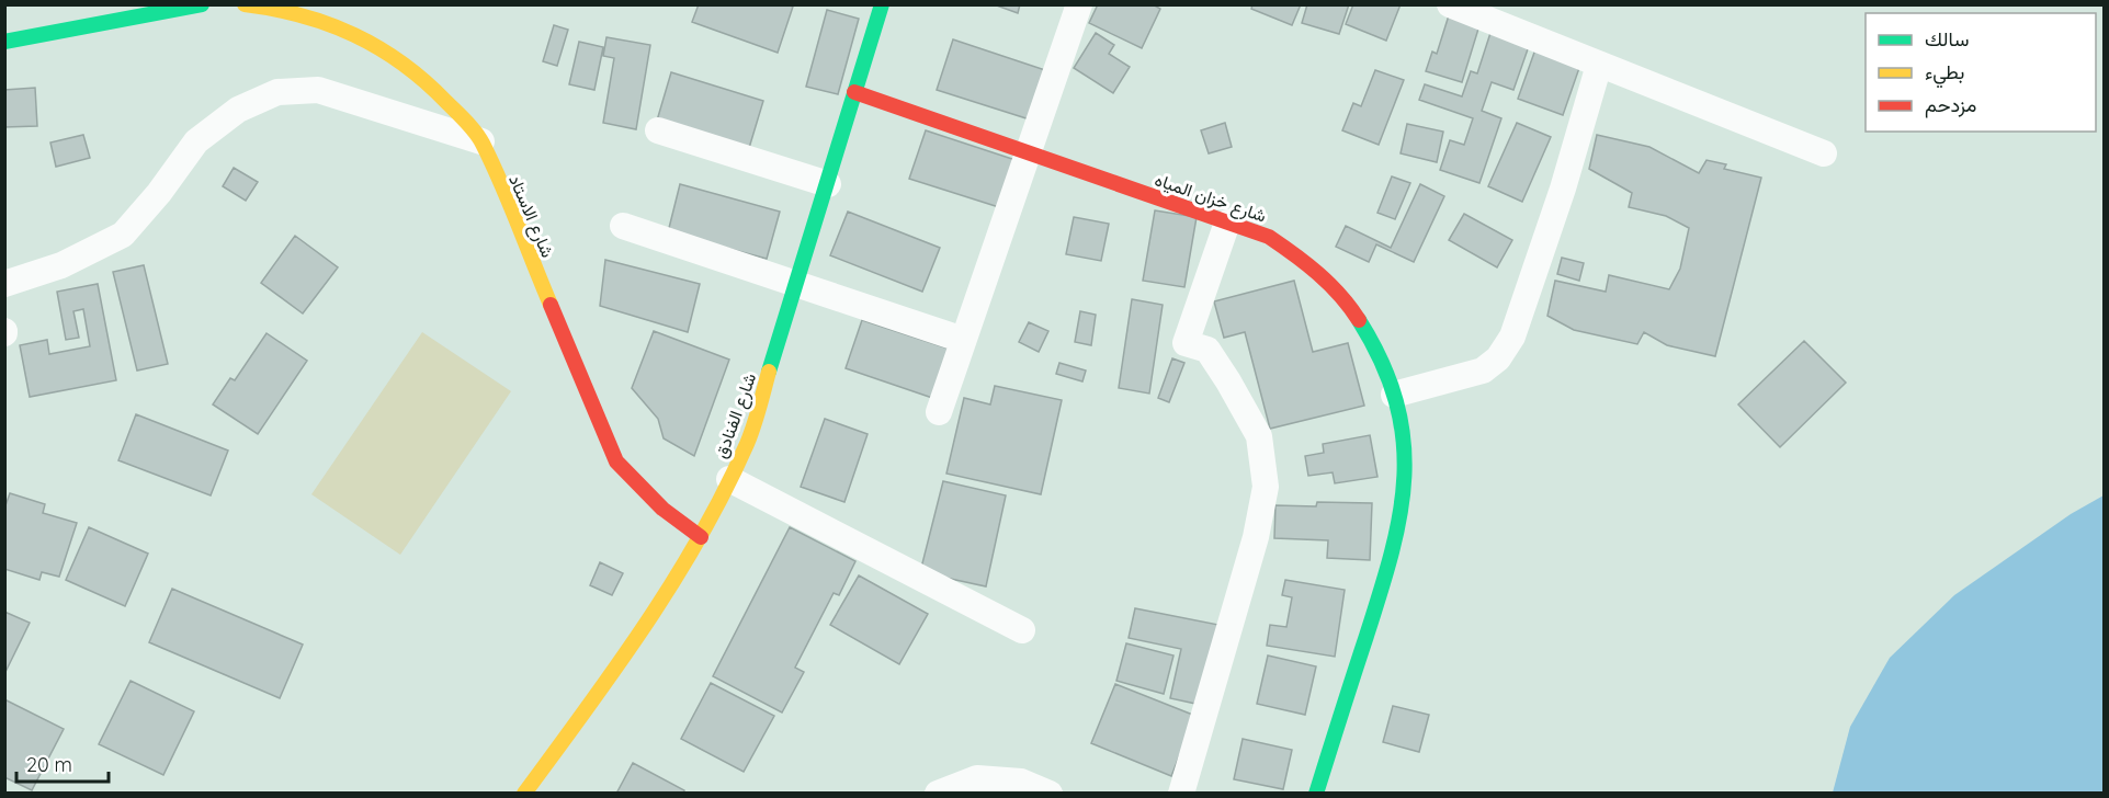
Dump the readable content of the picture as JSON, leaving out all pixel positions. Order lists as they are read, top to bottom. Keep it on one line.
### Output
{"streets":{"street":["شارع خزان المياه","شارع الاستاد","شارع الفنادق"]},"crossings":[["شارع خزان المياه","شارع الفنادق"],["شارع الاستاد","شارع الفنادق"]],"legend":["سالك","بطيء","مزدحم"],"scale_bar":"20 m"}
